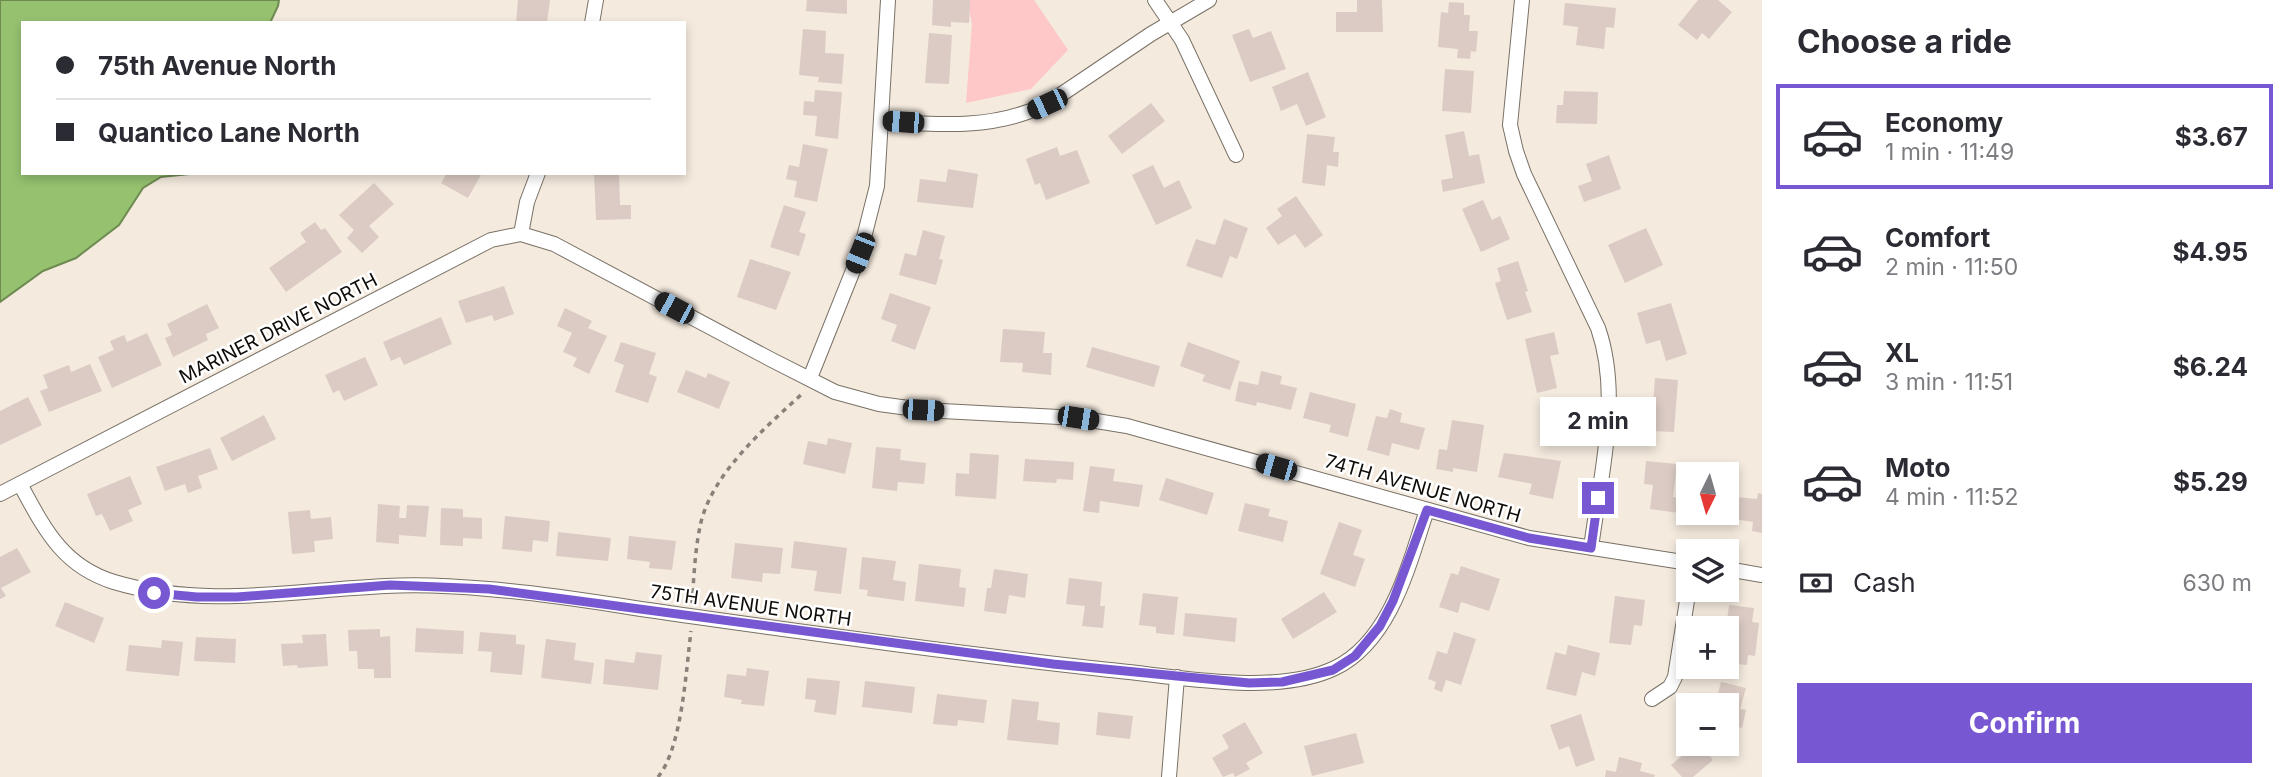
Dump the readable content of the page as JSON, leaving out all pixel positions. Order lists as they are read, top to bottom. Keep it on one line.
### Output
{"streets":{"street":["MARINER DRIVE NORTH","74TH AVENUE NORTH","75TH AVENUE NORTH"]},"crossings":[["MARINER DRIVE NORTH","74TH AVENUE NORTH"],["MARINER DRIVE NORTH","75TH AVENUE NORTH"],["74TH AVENUE NORTH","75TH AVENUE NORTH"]],"north":"bottom","page":{"heading":"Choose a ride","banner":["75th Avenue North","Quantico Lane North"],"list":[{"name":"Economy","note":"1 min · 11:49","value":"$3.67"},{"name":"Comfort","note":"2 min · 11:50","value":"$4.95"},{"name":"XL","note":"3 min · 11:51","value":"$6.24"},{"name":"Moto","note":"4 min · 11:52","value":"$5.29"}],"bubble":"2 min","map_buttons":["+","−"],"pay":["Cash","630 m"],"buttons":"Confirm"}}
